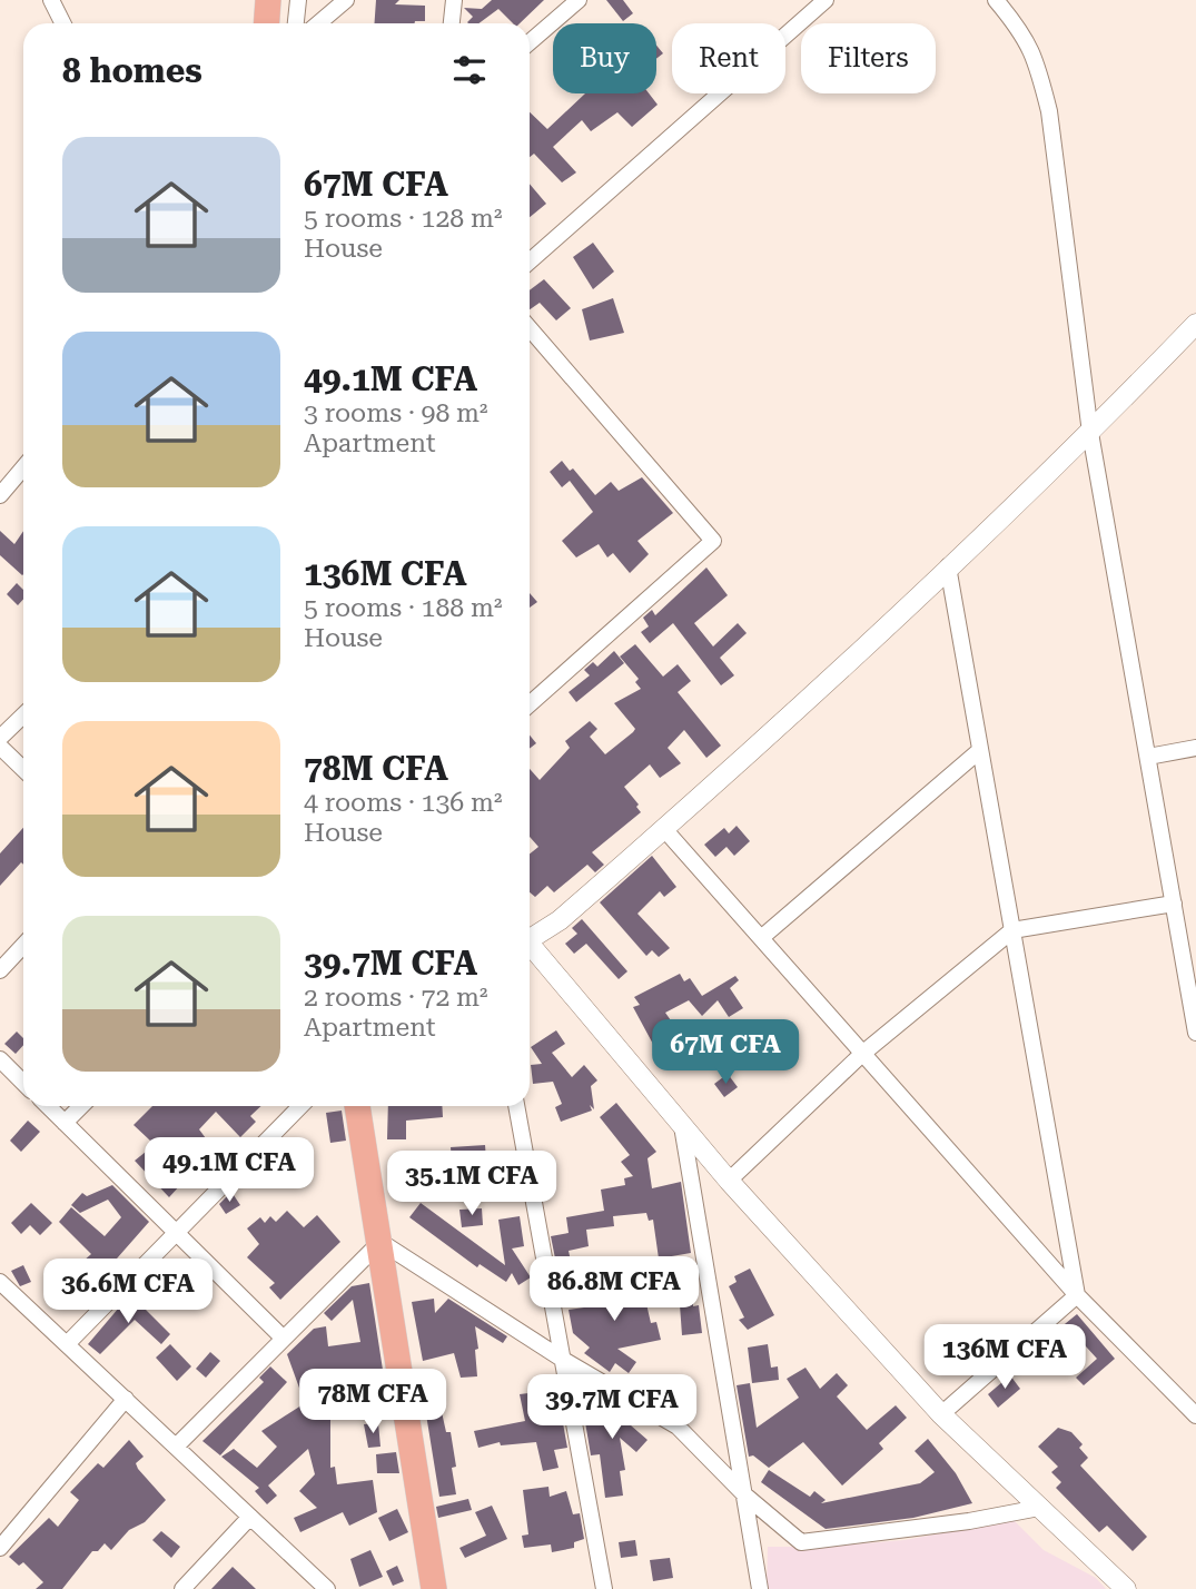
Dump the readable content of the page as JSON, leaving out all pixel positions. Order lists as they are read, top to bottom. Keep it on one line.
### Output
{"page":{"chip":["Buy","Rent","Filters"],"heading":"8 homes","list":[{"name":"67M CFA","note":"5 rooms · 128 m² · House"},{"name":"49.1M CFA","note":"3 rooms · 98 m² · Apartment"},{"name":"136M CFA","note":"5 rooms · 188 m² · House"},{"name":"78M CFA","note":"4 rooms · 136 m² · House"},{"name":"39.7M CFA","note":"2 rooms · 72 m² · Apartment"}],"price":["67M CFA","49.1M CFA","35.1M CFA","86.8M CFA","36.6M CFA","136M CFA","78M CFA","39.7M CFA"]}}
